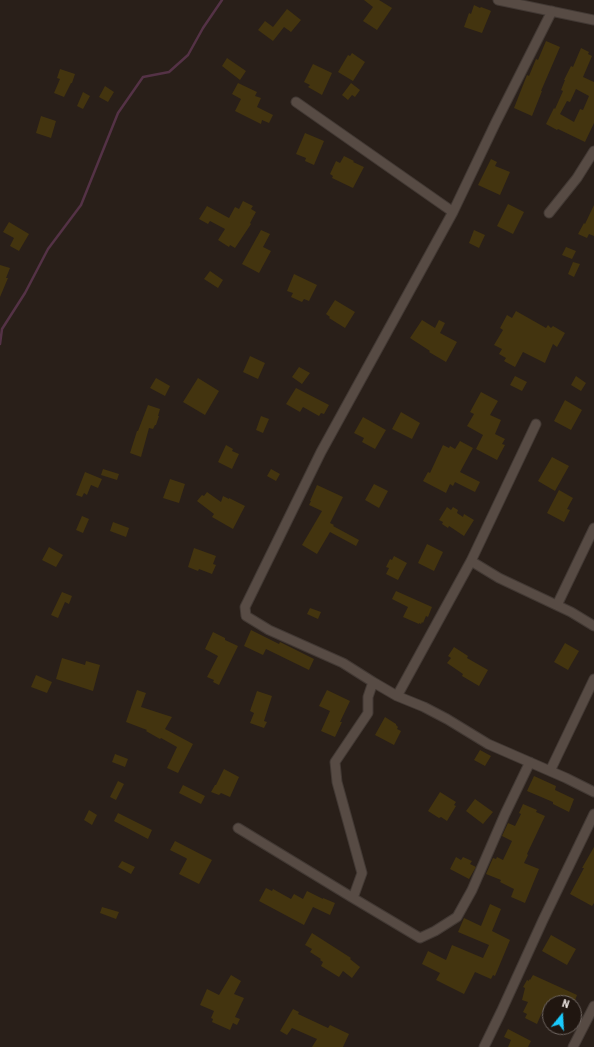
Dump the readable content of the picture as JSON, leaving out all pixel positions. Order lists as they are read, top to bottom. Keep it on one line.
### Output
{"north":"top"}
